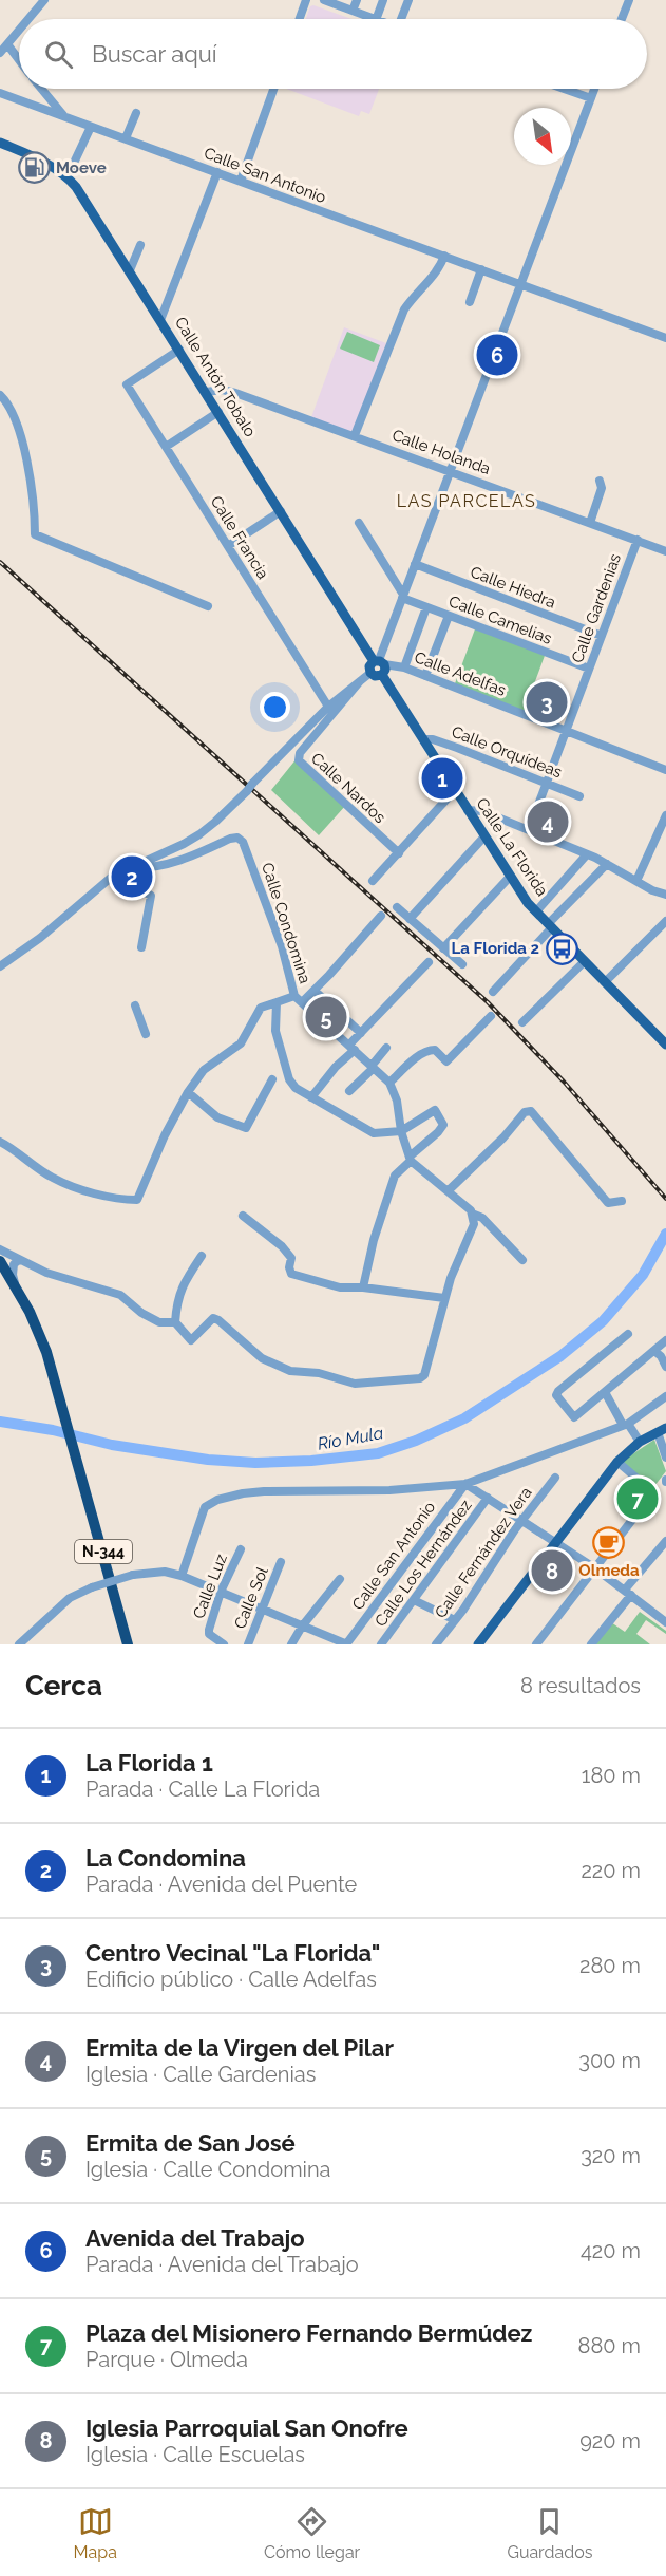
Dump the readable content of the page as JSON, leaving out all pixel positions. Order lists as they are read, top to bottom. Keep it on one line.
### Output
{"streets":{"highway":["N-344"],"main road":["Calle Antón Tobalo","Calle La Florida"],"street":["Calle San Antonio","Calle Holanda","Calle Francia","Calle Hiedra","Calle Gardenias","Calle Camelias","Calle Adelfas","Calle Orquídeas","Calle Nardos","Calle Condomina","Calle Fernández Vera","Calle Los Hernández","Calle Luz","Calle Sol"]},"crossings":[["Calle Antón Tobalo","Calle Holanda"],["Calle Antón Tobalo","Calle Francia"],["Calle Antón Tobalo","Calle Adelfas"],["Calle Antón Tobalo","Calle La Florida"],["Calle Holanda","Calle Gardenias"],["Calle Hiedra","Calle Gardenias"],["Calle Gardenias","Calle Camelias"],["Calle Gardenias","Calle Adelfas"],["Calle Gardenias","Calle Orquídeas"],["Calle Adelfas","Calle La Florida"],["Calle Orquídeas","Calle La Florida"],["Calle Luz","Calle Sol"]],"districts":["LAS PARCELAS"],"water":["Río Mula"],"places":{"fuel station":["Moeve"],"bus stop":["La Florida 2"],"cafe":["Olmeda"]},"north":"bottom right","page":{"search":"Buscar aquí","pins":["6","3","1","4","2","5","7","8"],"heading":["Cerca","8 resultados"],"list":[{"mark":"1","name":"La Florida 1","note":"Parada · Calle La Florida","value":"180 m"},{"mark":"2","name":"La Condomina","note":"Parada · Avenida del Puente","value":"220 m"},{"mark":"3","name":"Centro Vecinal \"La Florida\"","note":"Edificio público · Calle Adelfas","value":"280 m"},{"mark":"4","name":"Ermita de la Virgen del Pilar","note":"Iglesia · Calle Gardenias","value":"300 m"},{"mark":"5","name":"Ermita de San José","note":"Iglesia · Calle Condomina","value":"320 m"},{"mark":"6","name":"Avenida del Trabajo","note":"Parada · Avenida del Trabajo","value":"420 m"},{"mark":"7","name":"Plaza del Misionero Fernando Bermúdez","note":"Parque · Olmeda","value":"880 m"},{"mark":"8","name":"Iglesia Parroquial San Onofre","note":"Iglesia · Calle Escuelas","value":"920 m"}],"nav":["Mapa","Cómo llegar","Guardados"]}}
